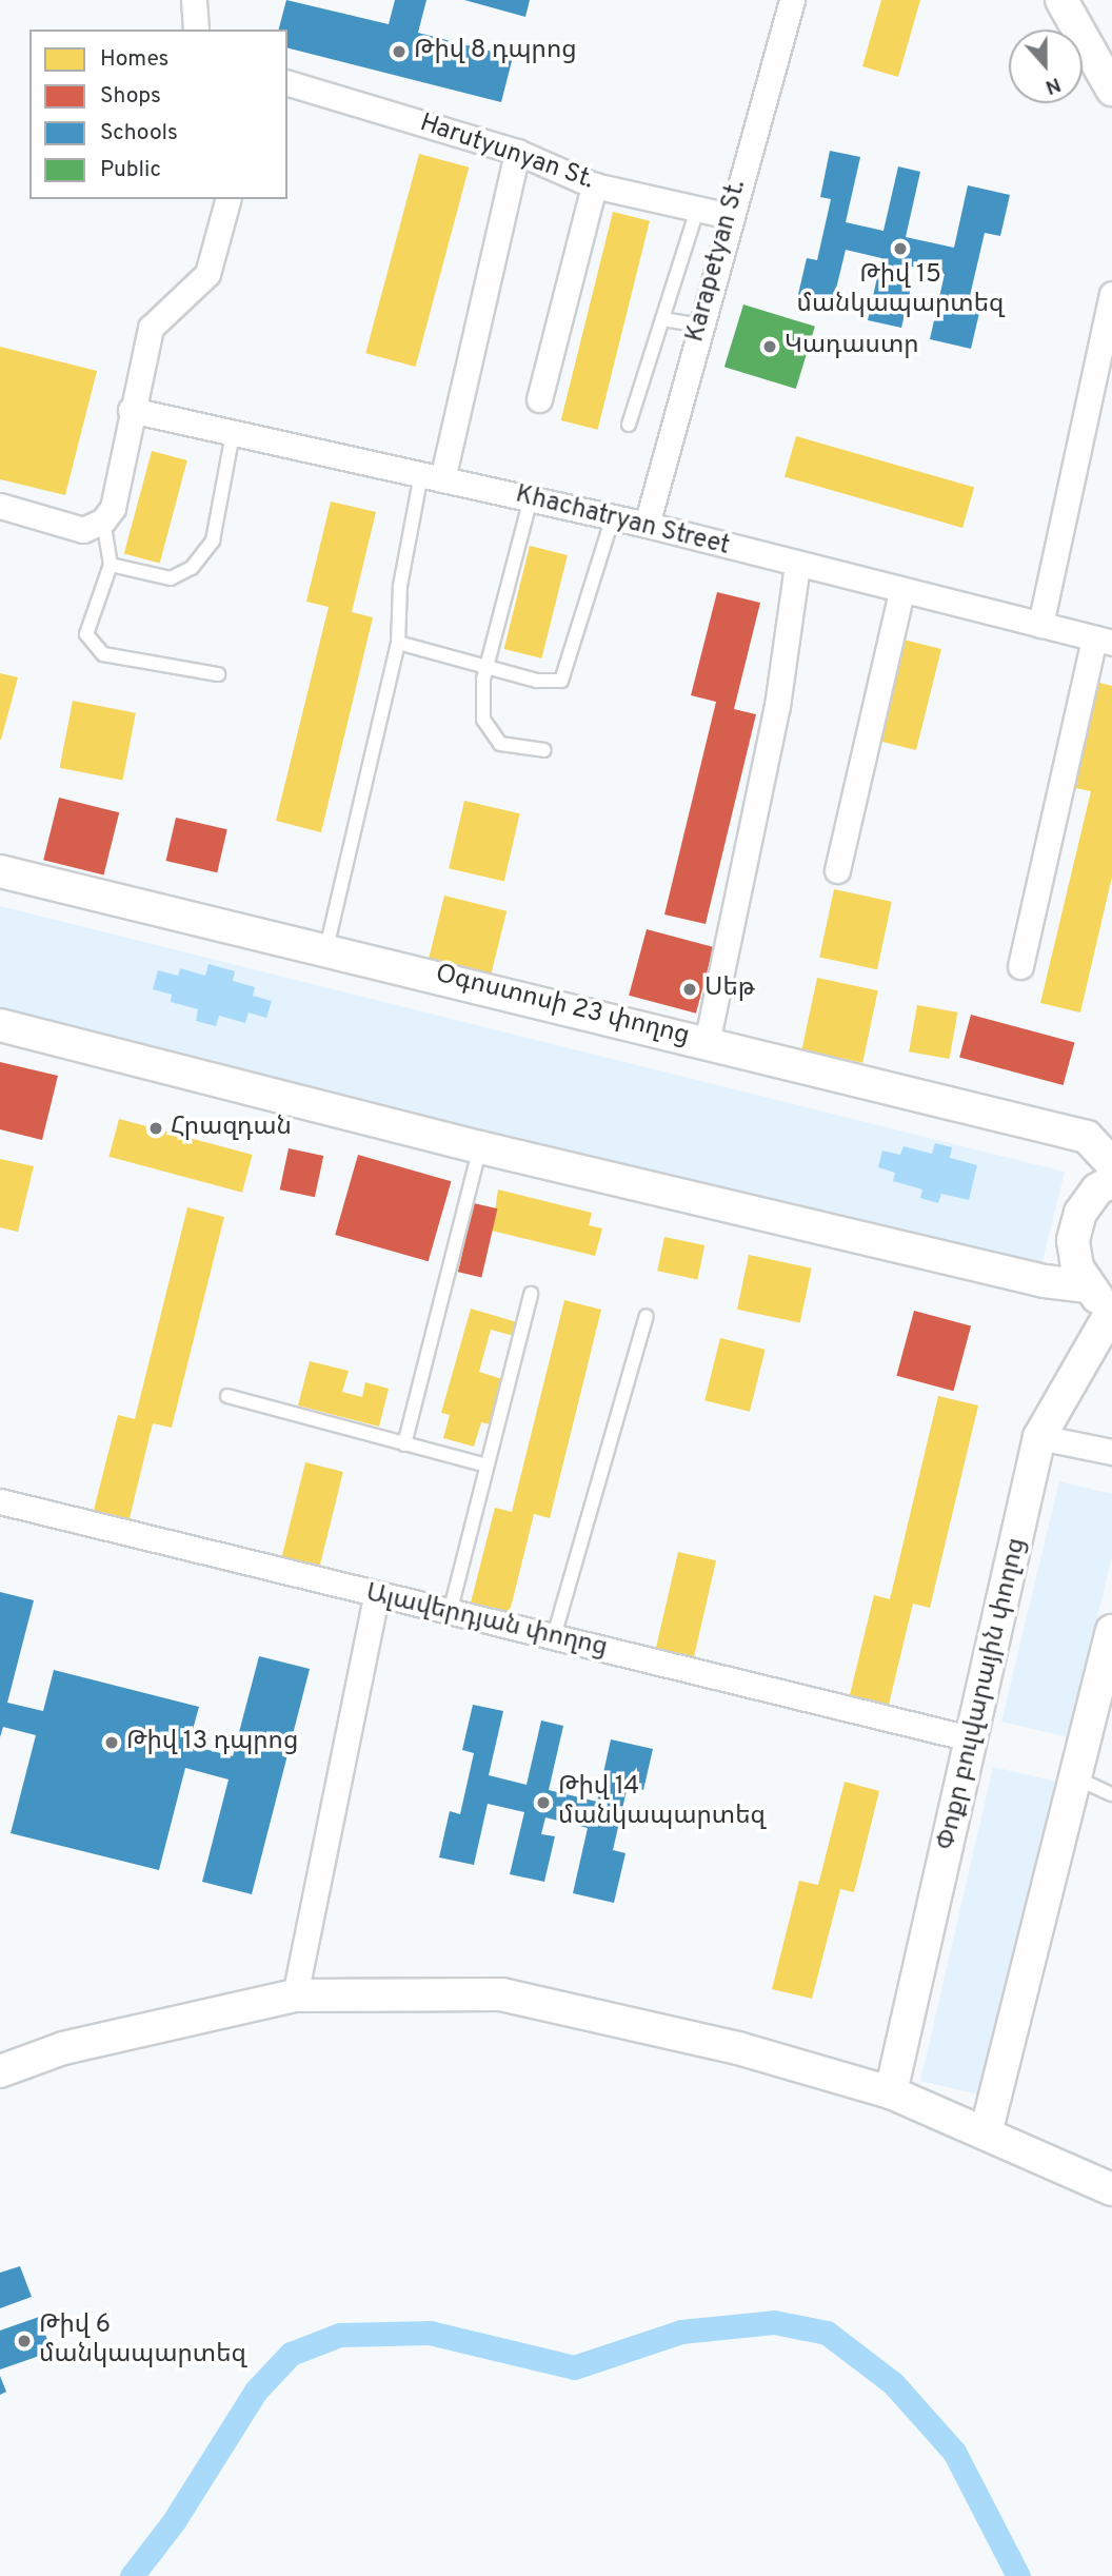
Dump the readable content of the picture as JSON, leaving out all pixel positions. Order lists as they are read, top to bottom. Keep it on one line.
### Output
{"streets":{"street":["Harutyunyan St.","Karapetyan St.","Khachatryan Street","Օգոստոսի 23 փողոց","Ալավերդյան փողոց","Փոքր բուլվարային փողոց"]},"crossings":[["Harutyunyan St.","Karapetyan St."],["Karapetyan St.","Khachatryan Street"],["Ալավերդյան փողոց","Փոքր բուլվարային փողոց"]],"places":["Թիվ 8 դպրոց","Թիվ 15 մանկապարտեզ","Կադաստր","Սեթ","Հրազդան","Թիվ 13 դպրոց","Թիվ 14 մանկապարտեզ","Թիվ 6 մանկապարտեզ"],"legend":["Homes","Shops","Schools","Public"],"north":"bottom"}
